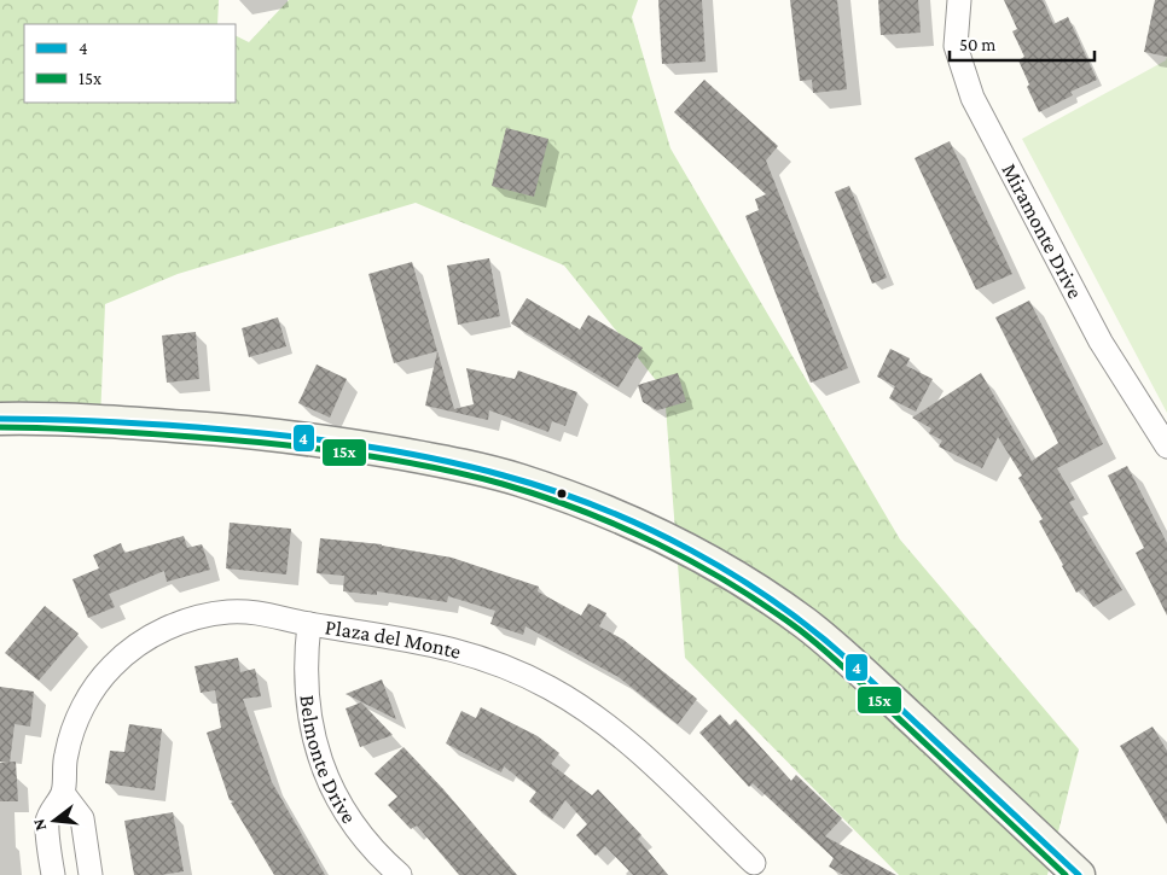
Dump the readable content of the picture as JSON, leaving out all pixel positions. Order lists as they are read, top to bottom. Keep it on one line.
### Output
{"streets":{"street":["Miramonte Drive","Plaza del Monte","Belmonte Drive"]},"crossings":[["Plaza del Monte","Belmonte Drive"]],"lines":["transit line 4","transit line 15x"],"legend":["4","15x"],"scale_bar":"50 m","north":"left"}
